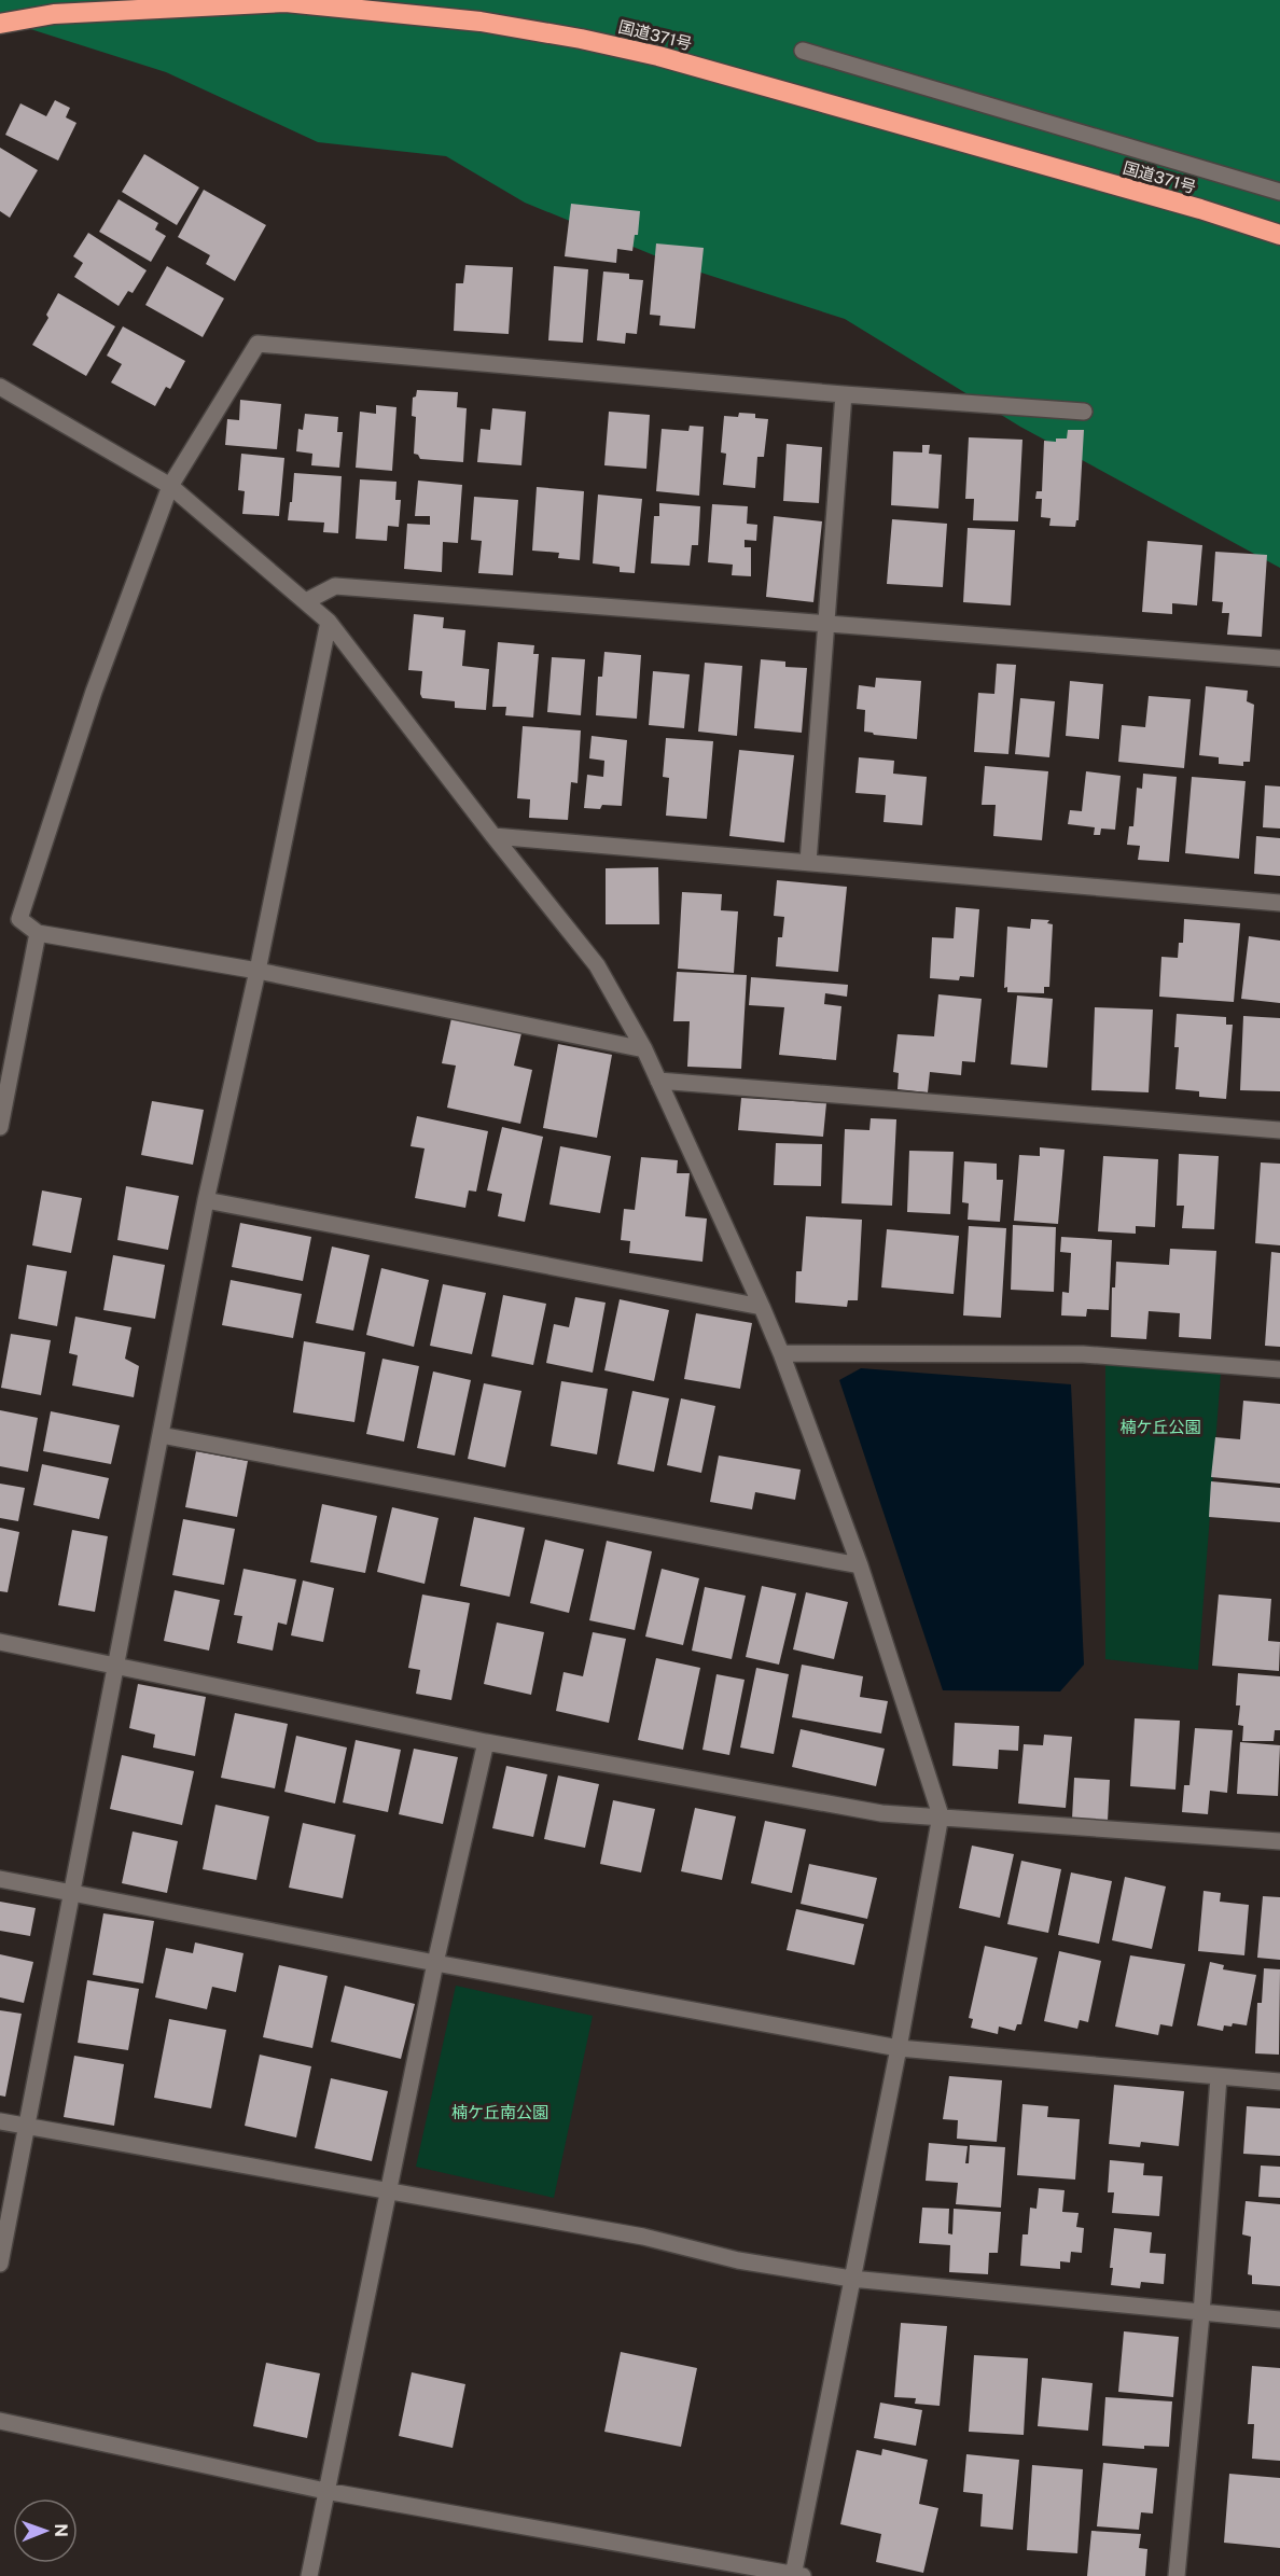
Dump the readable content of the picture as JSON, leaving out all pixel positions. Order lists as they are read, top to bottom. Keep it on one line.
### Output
{"streets":{"highway":["国道371号"]},"parks":["楠ケ丘公園","楠ケ丘南公園"],"north":"right"}
